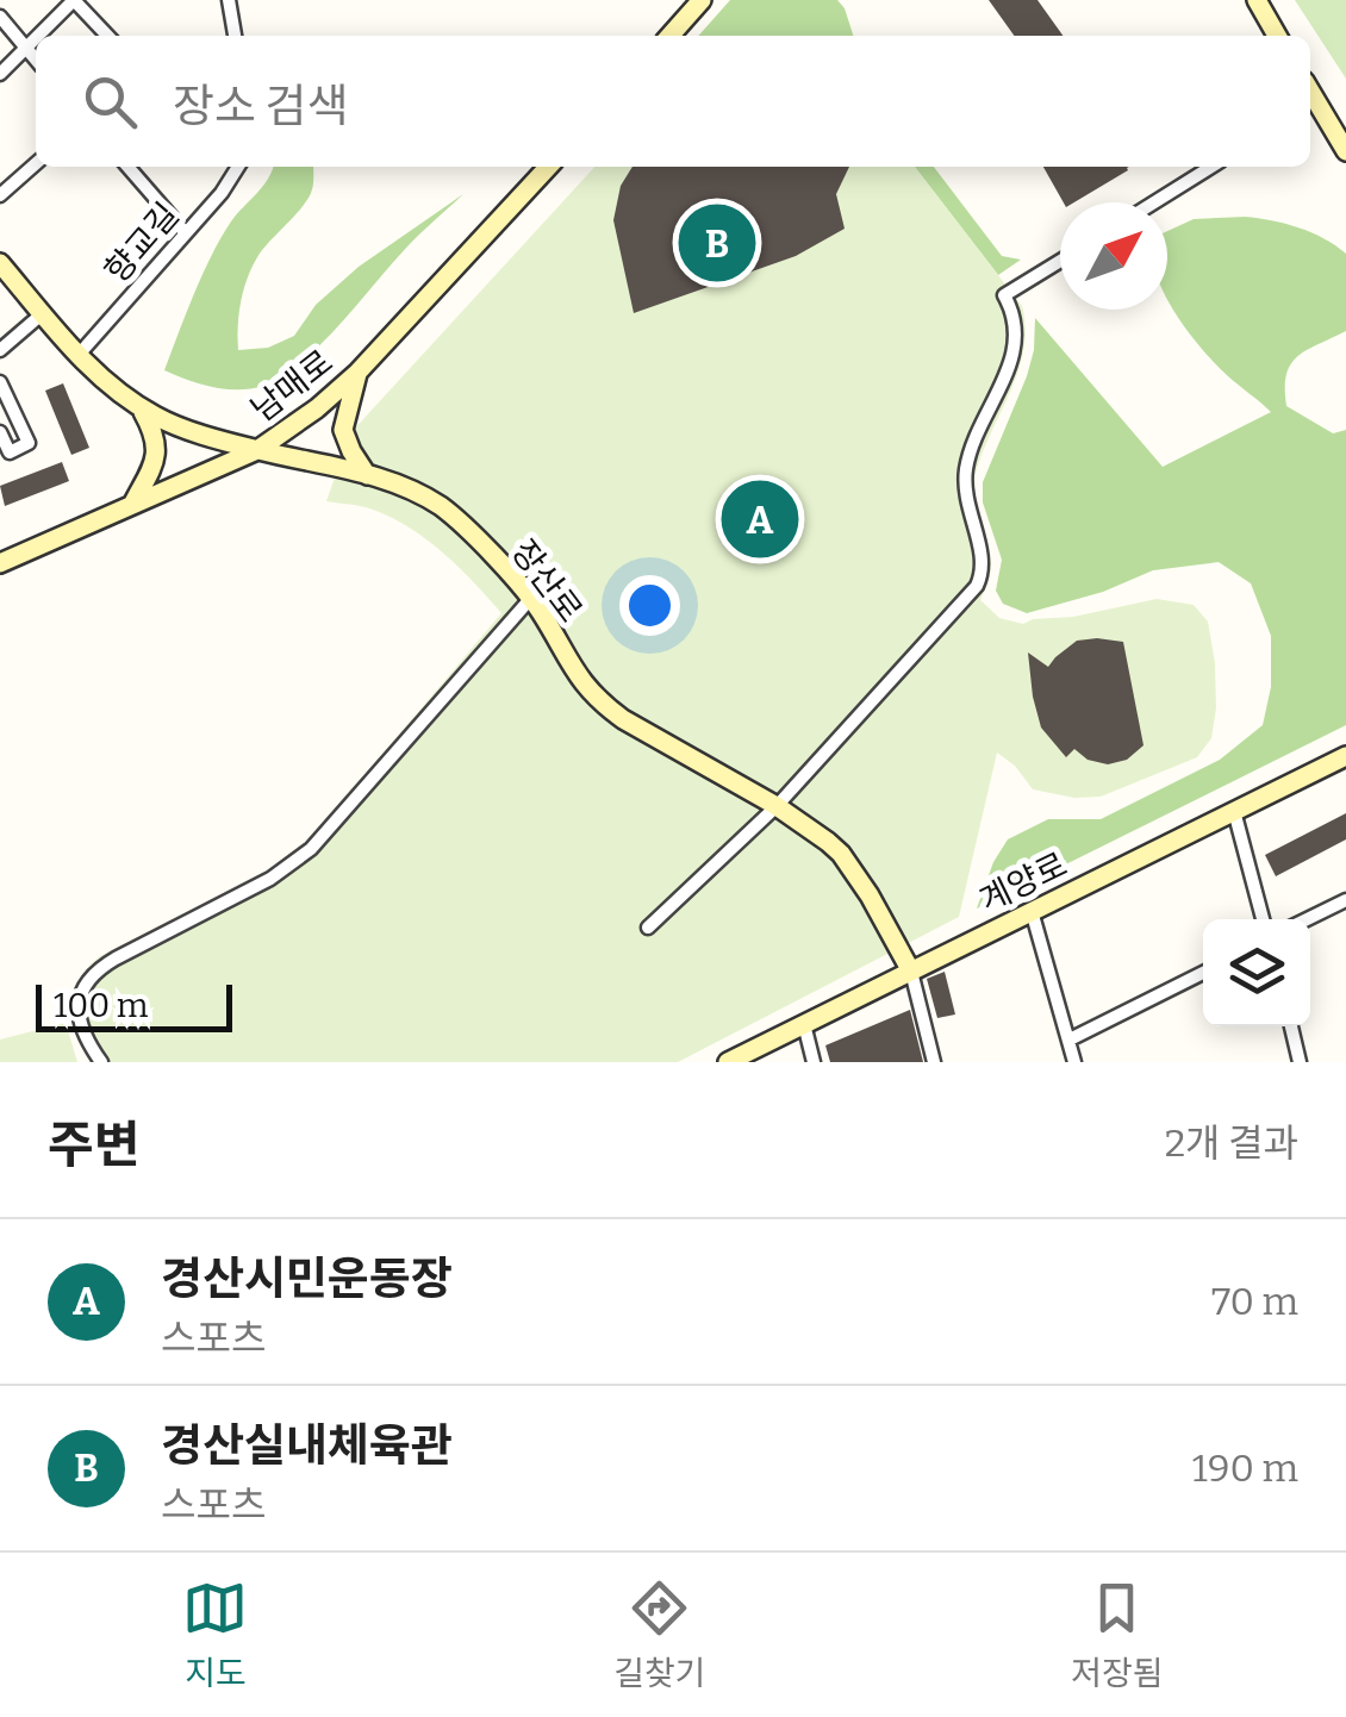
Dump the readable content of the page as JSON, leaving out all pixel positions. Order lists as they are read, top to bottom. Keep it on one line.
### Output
{"streets":{"street":["향교길","남매로","장산로","계양로"]},"crossings":[["향교길","장산로"],["남매로","장산로"],["장산로","계양로"]],"scale_bar":"100 m","north":"top right","page":{"search":"장소 검색","pins":["B","A"],"scale":"100 m","heading":["주변","2개 결과"],"list":[{"mark":"A","name":"경산시민운동장","note":"스포츠","value":"70 m"},{"mark":"B","name":"경산실내체육관","note":"스포츠","value":"190 m"}],"nav":["지도","길찾기","저장됨"]}}
